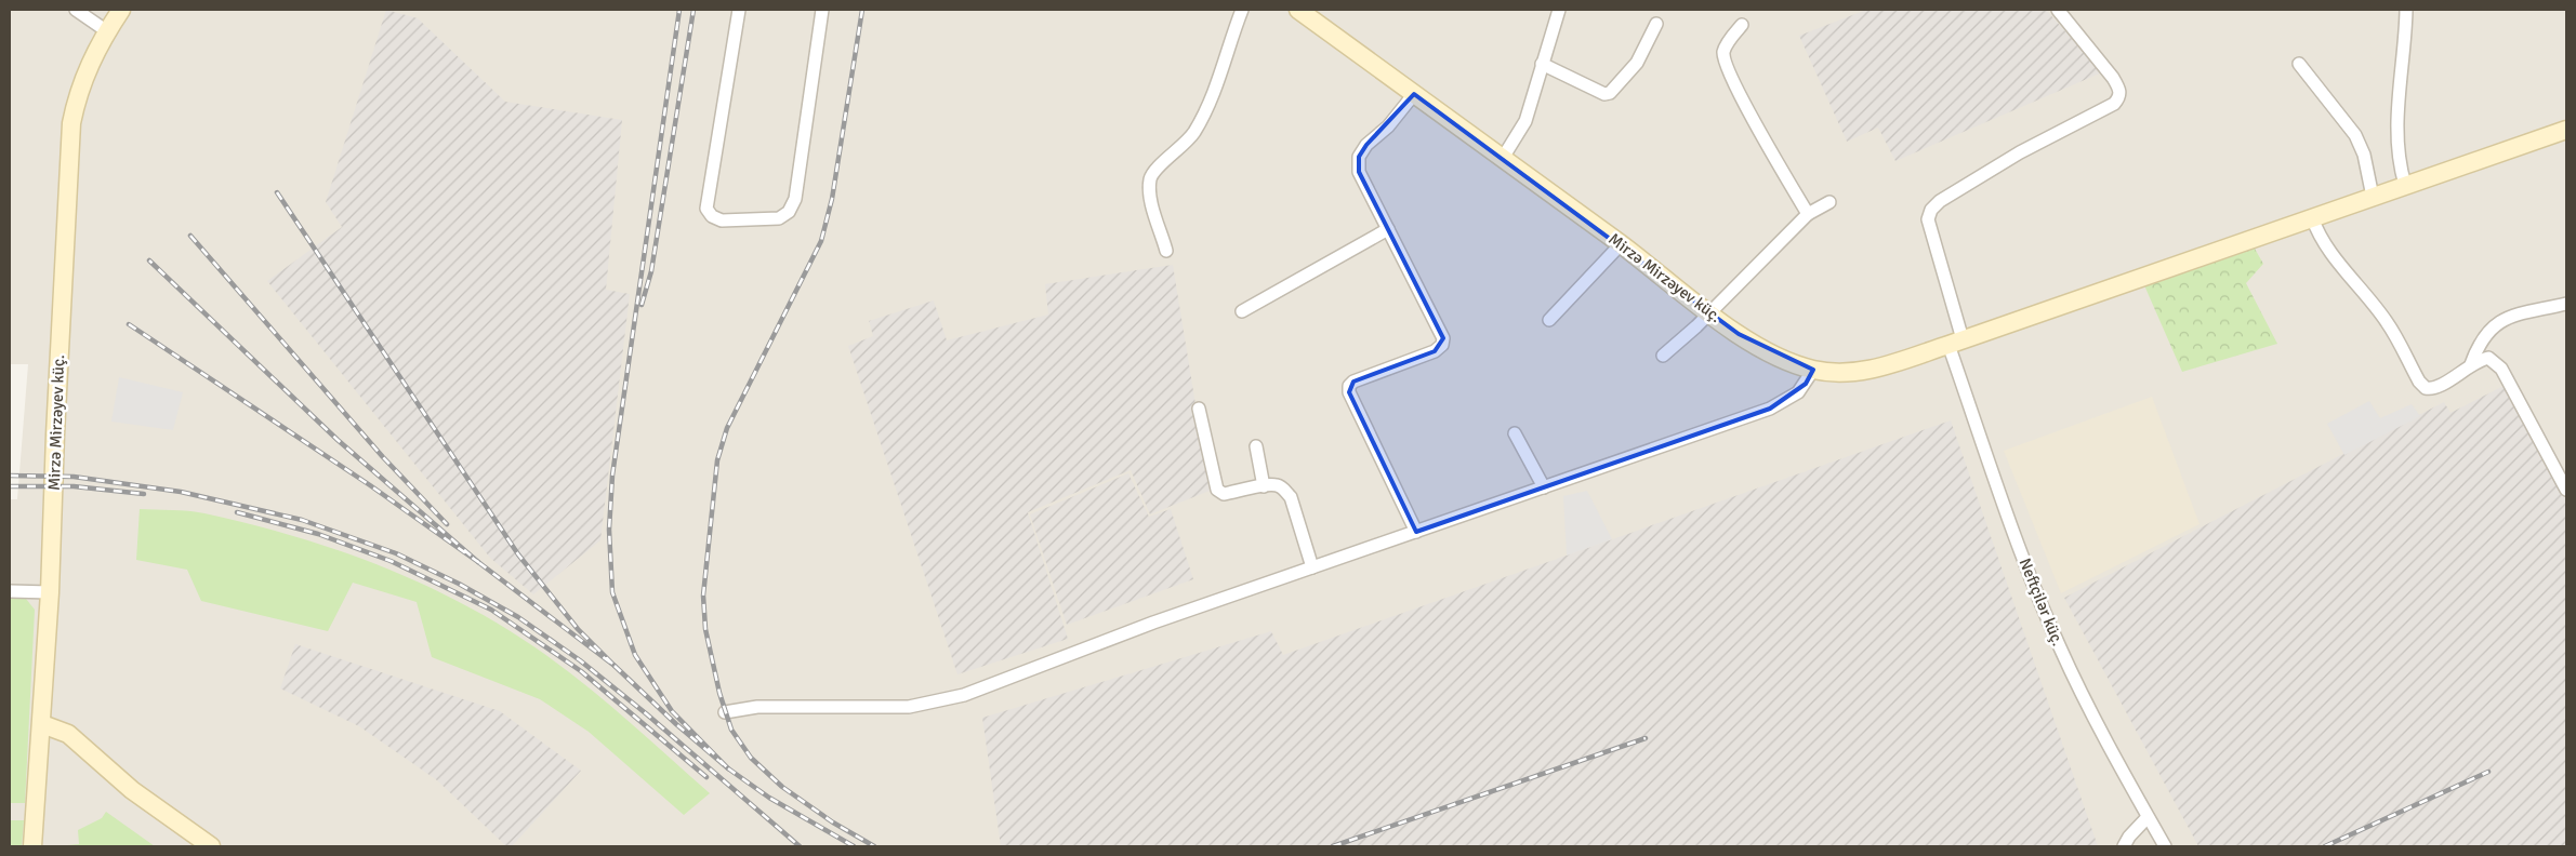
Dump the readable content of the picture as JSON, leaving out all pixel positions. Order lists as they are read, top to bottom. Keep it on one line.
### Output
{"streets":{"main road":["Mirzə Mirzəyev küç."],"street":["Neftçilər küç."]},"crossings":[["Mirzə Mirzəyev küç.","Neftçilər küç."]]}
